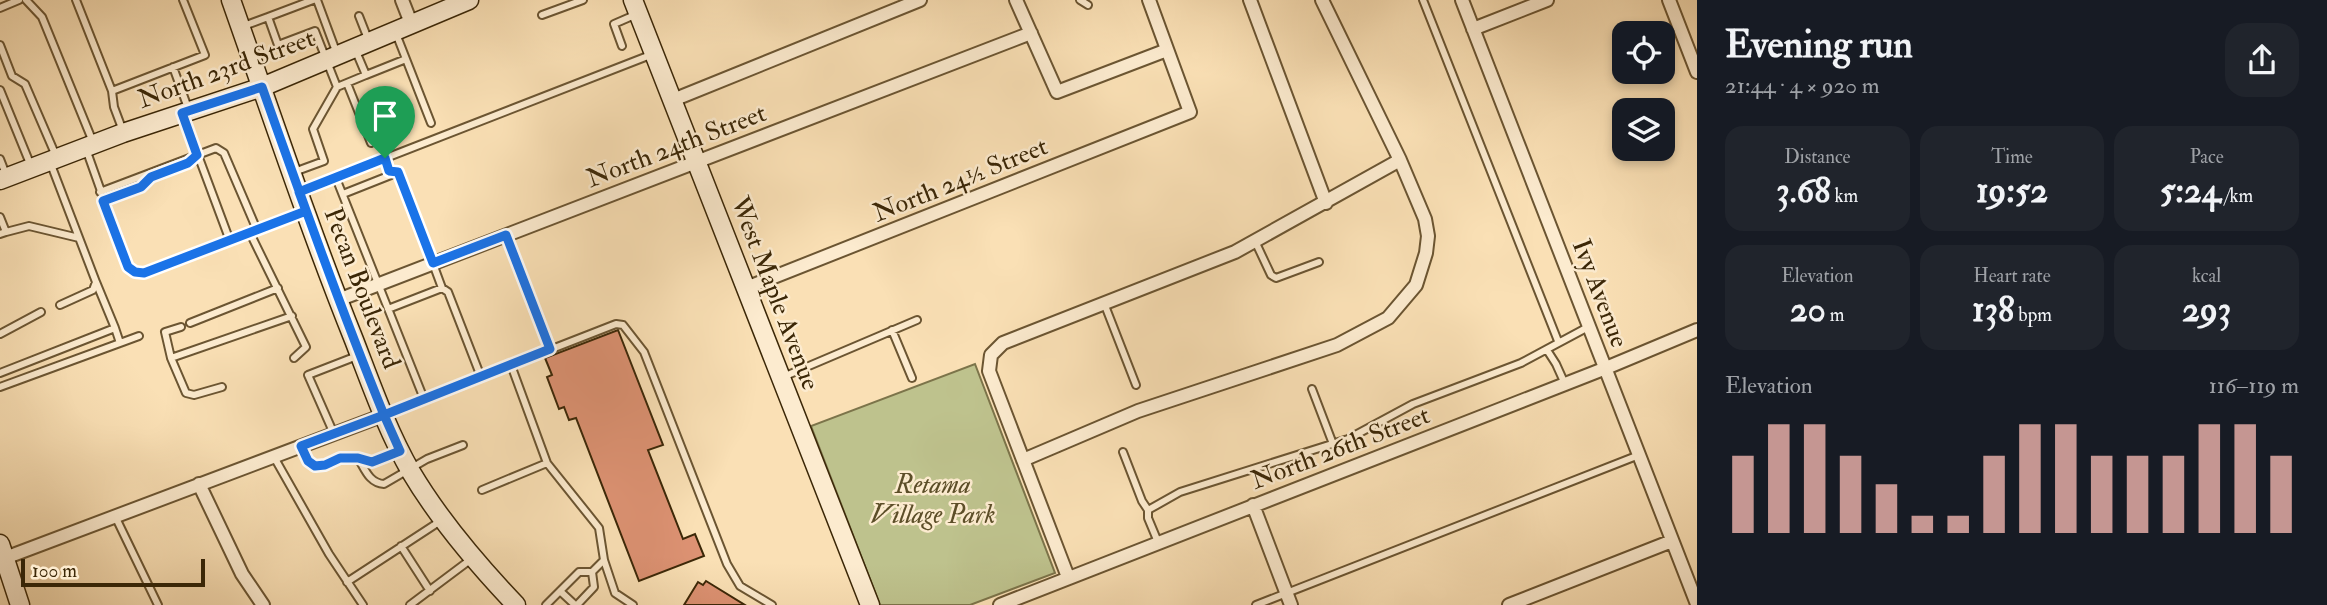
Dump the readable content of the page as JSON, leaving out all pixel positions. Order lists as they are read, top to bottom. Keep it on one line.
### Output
{"streets":{"main road":["North 23rd Street","Pecan Boulevard","West Maple Avenue"],"street":["North 24th Street","North 24½ Street","Ivy Avenue","North 26th Street"]},"crossings":[["North 23rd Street","Pecan Boulevard"],["North 24th Street","Pecan Boulevard"],["North 24th Street","West Maple Avenue"],["North 24½ Street","West Maple Avenue"],["Ivy Avenue","North 26th Street"]],"parks":["Retama Village Park"],"scale_bar":"100 m","page":{"heading":["Evening run","21:44 · 4 × 920 m"],"stats":[["Distance","3.68 km"],["Time","19:52"],["Pace","5:24 /km"],["Elevation","20 m"],["Heart rate","138 bpm"],["kcal","293"]],"chart":["Elevation","116–119 m"],"scale":"100 m"}}
